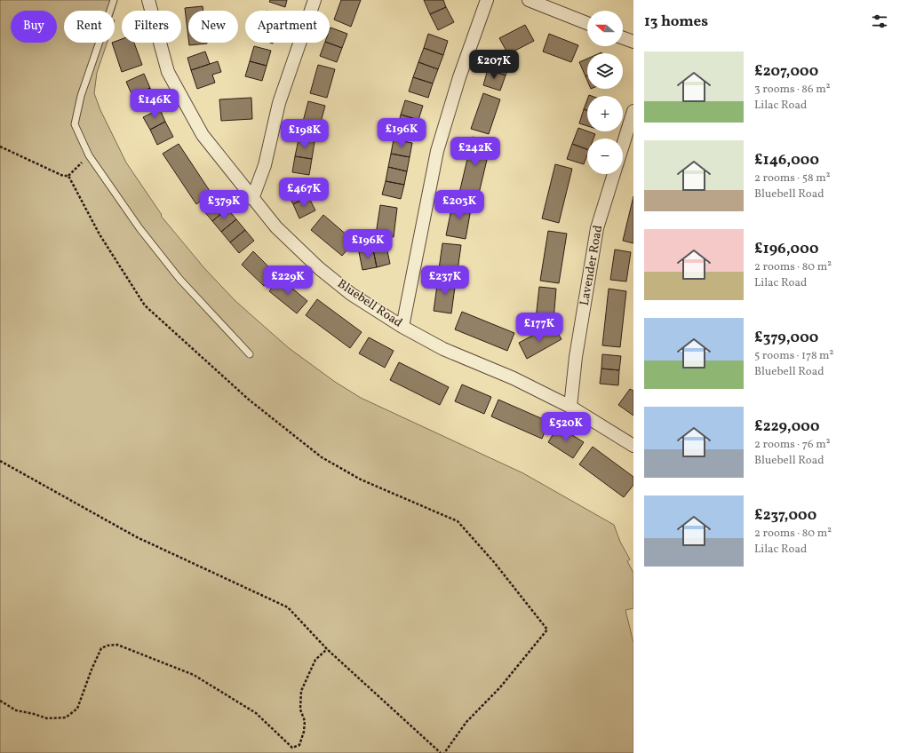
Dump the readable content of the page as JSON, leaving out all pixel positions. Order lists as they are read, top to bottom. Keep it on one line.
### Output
{"streets":{"street":["Lavender Road","Bluebell Road"]},"crossings":[["Lavender Road","Bluebell Road"]],"north":"left","page":{"heading":"13 homes","map_buttons":["+","−"],"chip":["Buy","Rent","Filters","New","Apartment"],"list":[{"name":"£207,000","note":"3 rooms · 86 m² · Lilac Road"},{"name":"£146,000","note":"2 rooms · 58 m² · Bluebell Road"},{"name":"£196,000","note":"2 rooms · 80 m² · Lilac Road"},{"name":"£379,000","note":"5 rooms · 178 m² · Bluebell Road"},{"name":"£229,000","note":"2 rooms · 76 m² · Bluebell Road"},{"name":"£237,000","note":"2 rooms · 80 m² · Lilac Road"}],"price":["£207K","£146K","£196K","£198K","£242K","£467K","£379K","£203K","£196K","£229K","£237K","£177K","£520K"]}}
